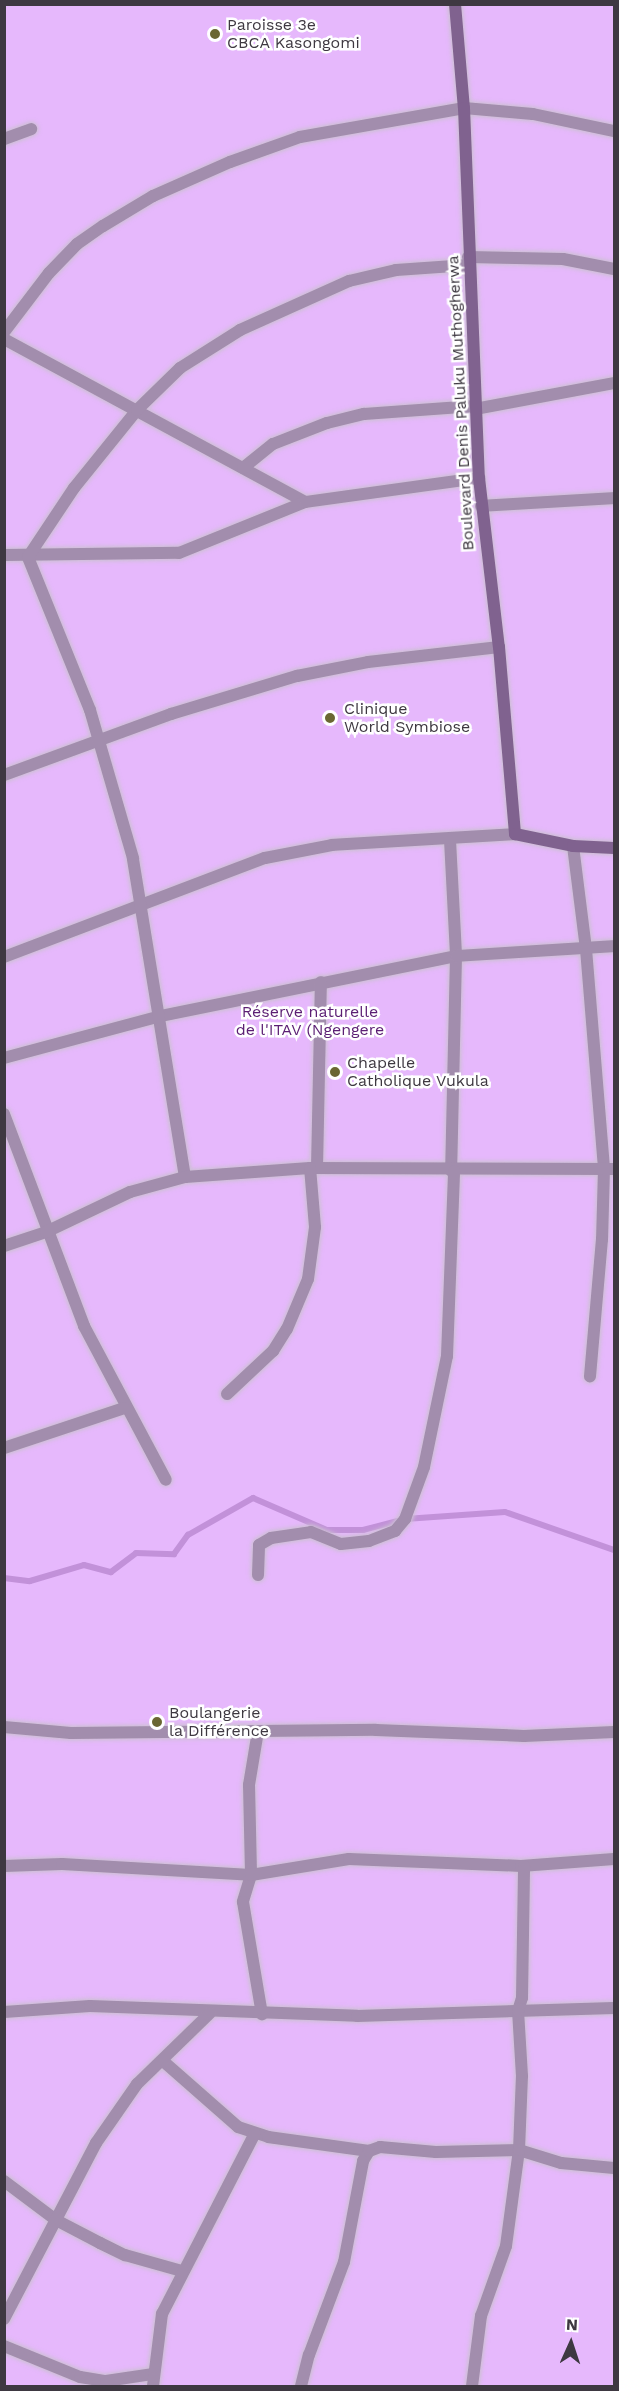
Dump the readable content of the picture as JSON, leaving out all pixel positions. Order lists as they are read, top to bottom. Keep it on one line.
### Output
{"streets":{"street":["Boulevard Denis Paluku Muthogherwa"]},"parks":["Réserve naturelle de l'ITAV (Ngengere"],"places":["Paroisse 3e CBCA Kasongomi","Clinique World Symbiose","Chapelle Catholique Vukula","Boulangerie la Différence"],"north":"top"}
